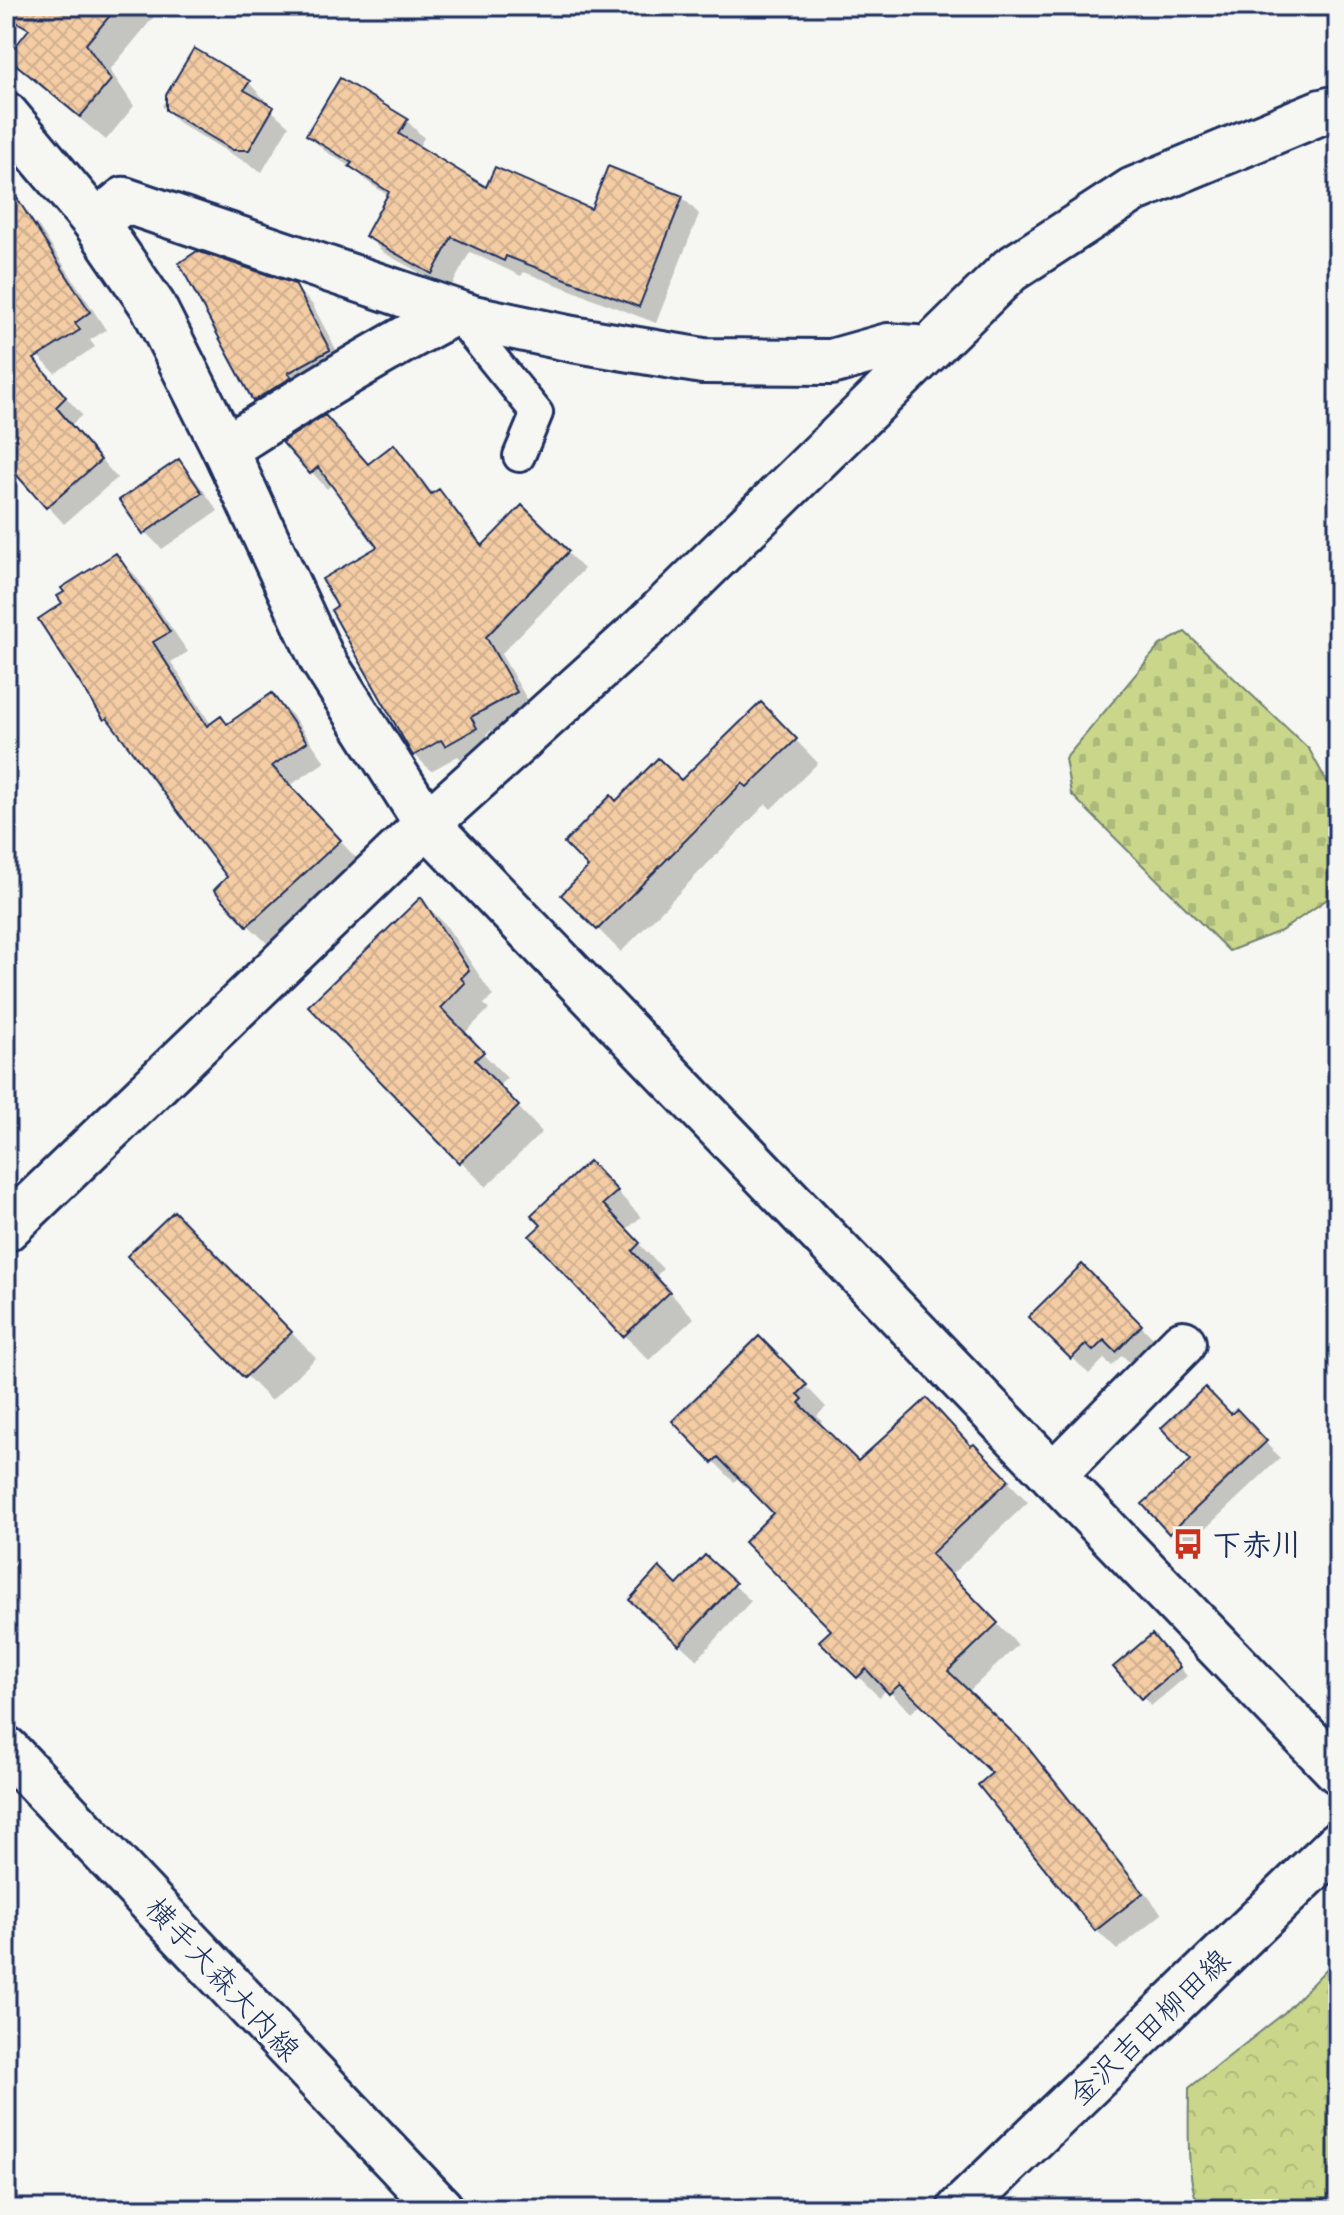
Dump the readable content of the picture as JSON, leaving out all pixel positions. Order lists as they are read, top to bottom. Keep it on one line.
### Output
{"streets":{"street":["横手大森大内線","金沢吉田柳田線"]},"places":{"bus stop":["下赤川"]}}
